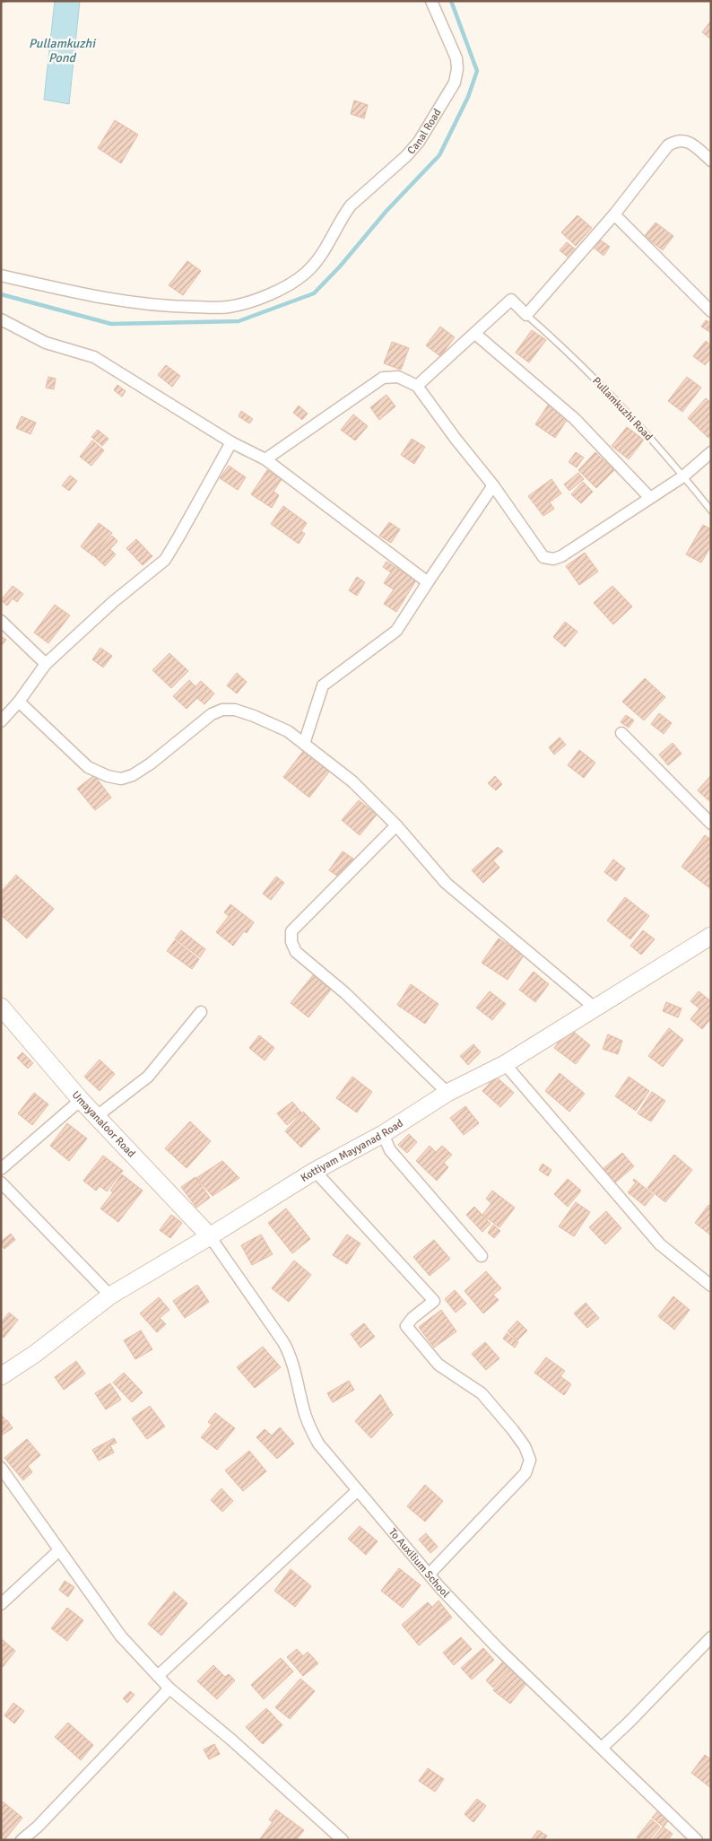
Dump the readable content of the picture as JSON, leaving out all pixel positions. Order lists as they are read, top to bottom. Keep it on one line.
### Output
{"streets":{"main road":["Umayanaloor Road","Kottiyam Mayyanad Road"],"street":["Canal Road","To Auxilium School"],"lane":["Pullamkuzhi Road"]},"crossings":[["Umayanaloor Road","Kottiyam Mayyanad Road"],["Umayanaloor Road","To Auxilium School"],["Kottiyam Mayyanad Road","To Auxilium School"]],"water":["Pullamkuzhi Pond"]}
